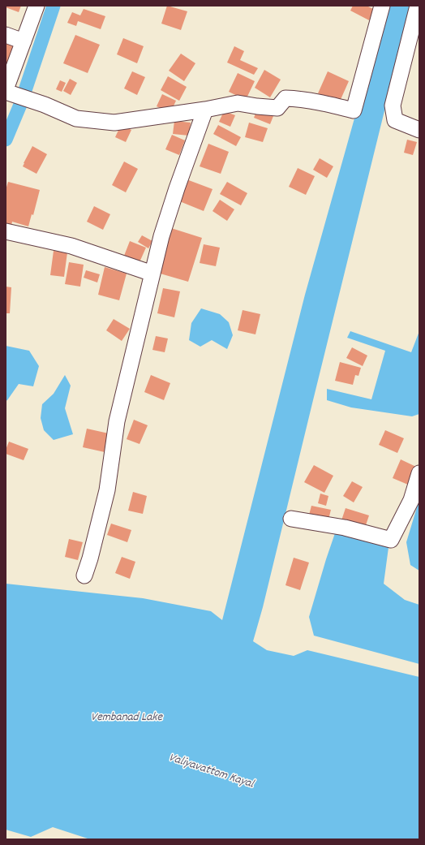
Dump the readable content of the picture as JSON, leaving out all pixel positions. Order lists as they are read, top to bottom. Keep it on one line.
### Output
{"water":["Vembanad Lake","Valiyavattom Kayal"]}
